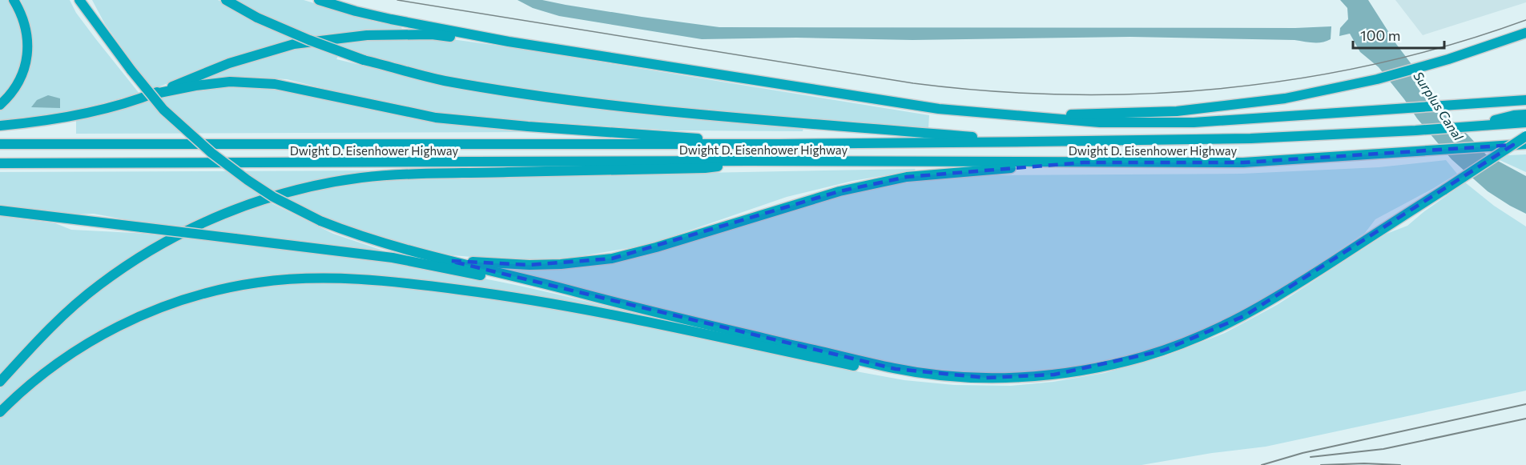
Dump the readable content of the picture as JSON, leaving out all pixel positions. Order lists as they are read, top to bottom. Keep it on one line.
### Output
{"streets":{"highway":["Dwight D. Eisenhower Highway"]},"water":["Surplus Canal"],"scale_bar":"100 m"}
